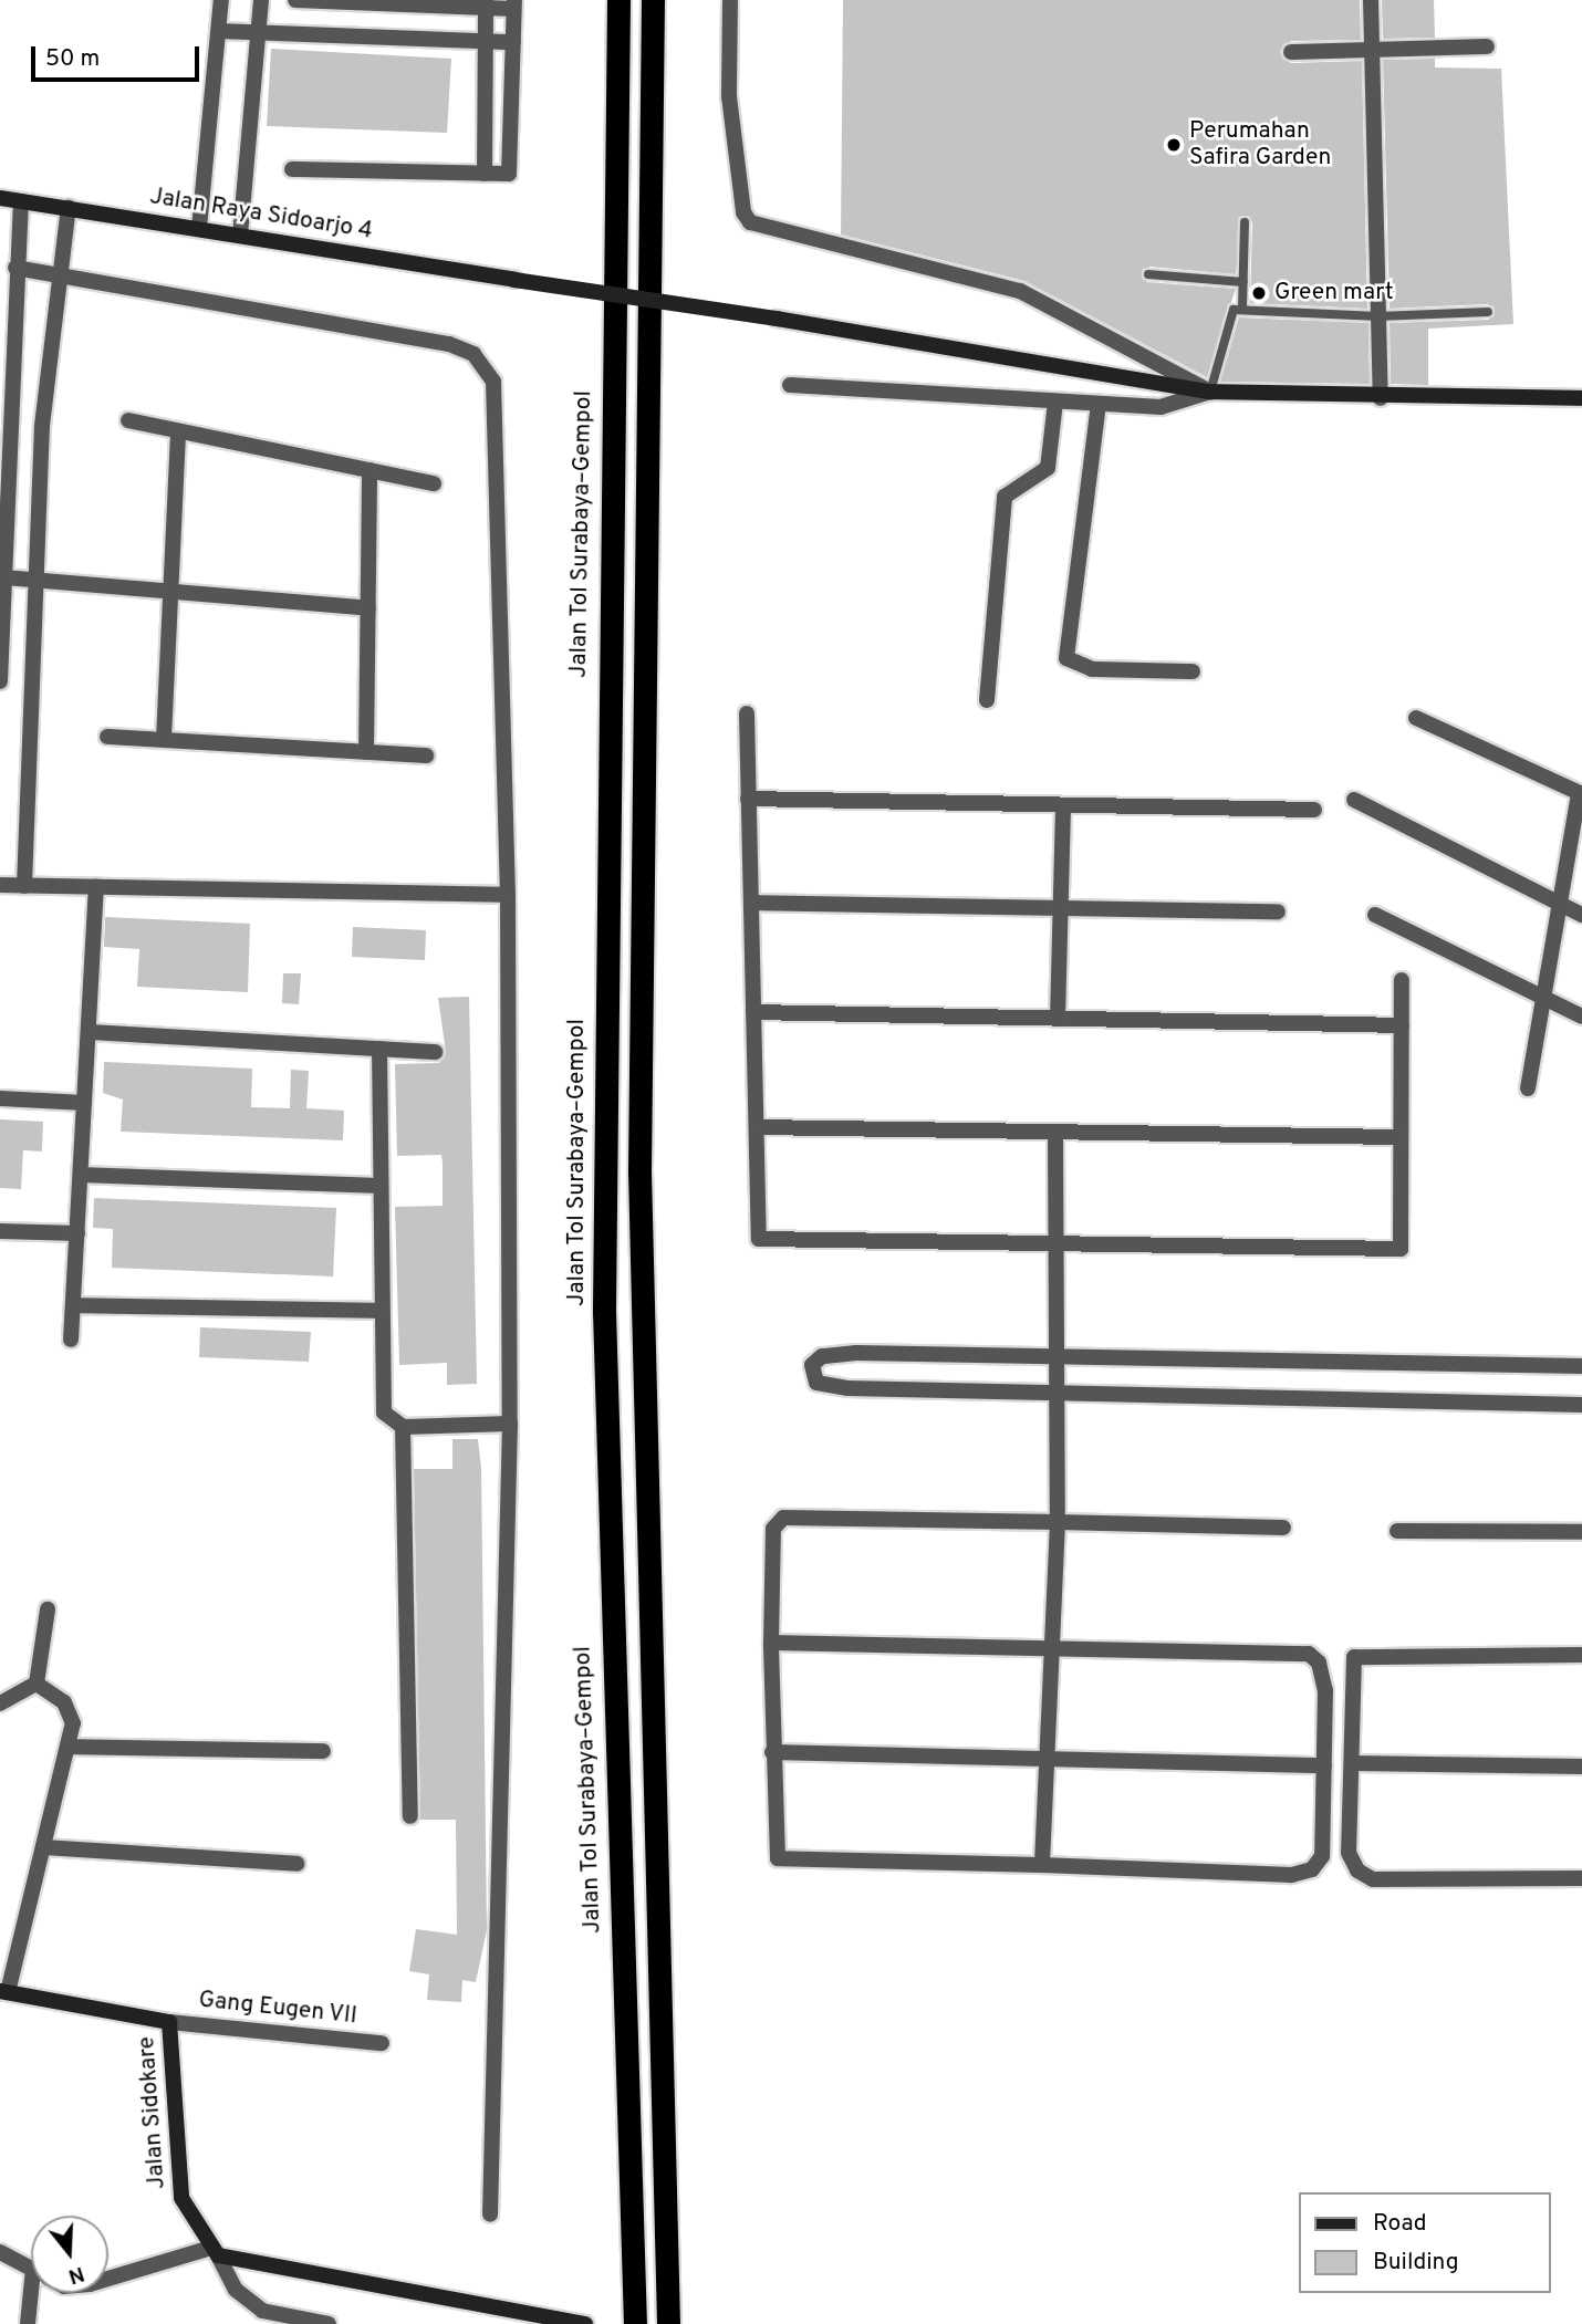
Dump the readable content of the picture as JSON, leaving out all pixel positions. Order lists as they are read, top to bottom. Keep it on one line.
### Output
{"streets":{"highway":["Jalan Tol Surabaya–Gempol"],"street":["Jalan Raya Sidoarjo 4","Gang Eugen VII","Jalan Sidokare"]},"crossings":[["Gang Eugen VII","Jalan Sidokare"]],"places":["Perumahan Safira Garden","Green mart"],"legend":["Road","Building"],"scale_bar":"50 m","north":"bottom"}
